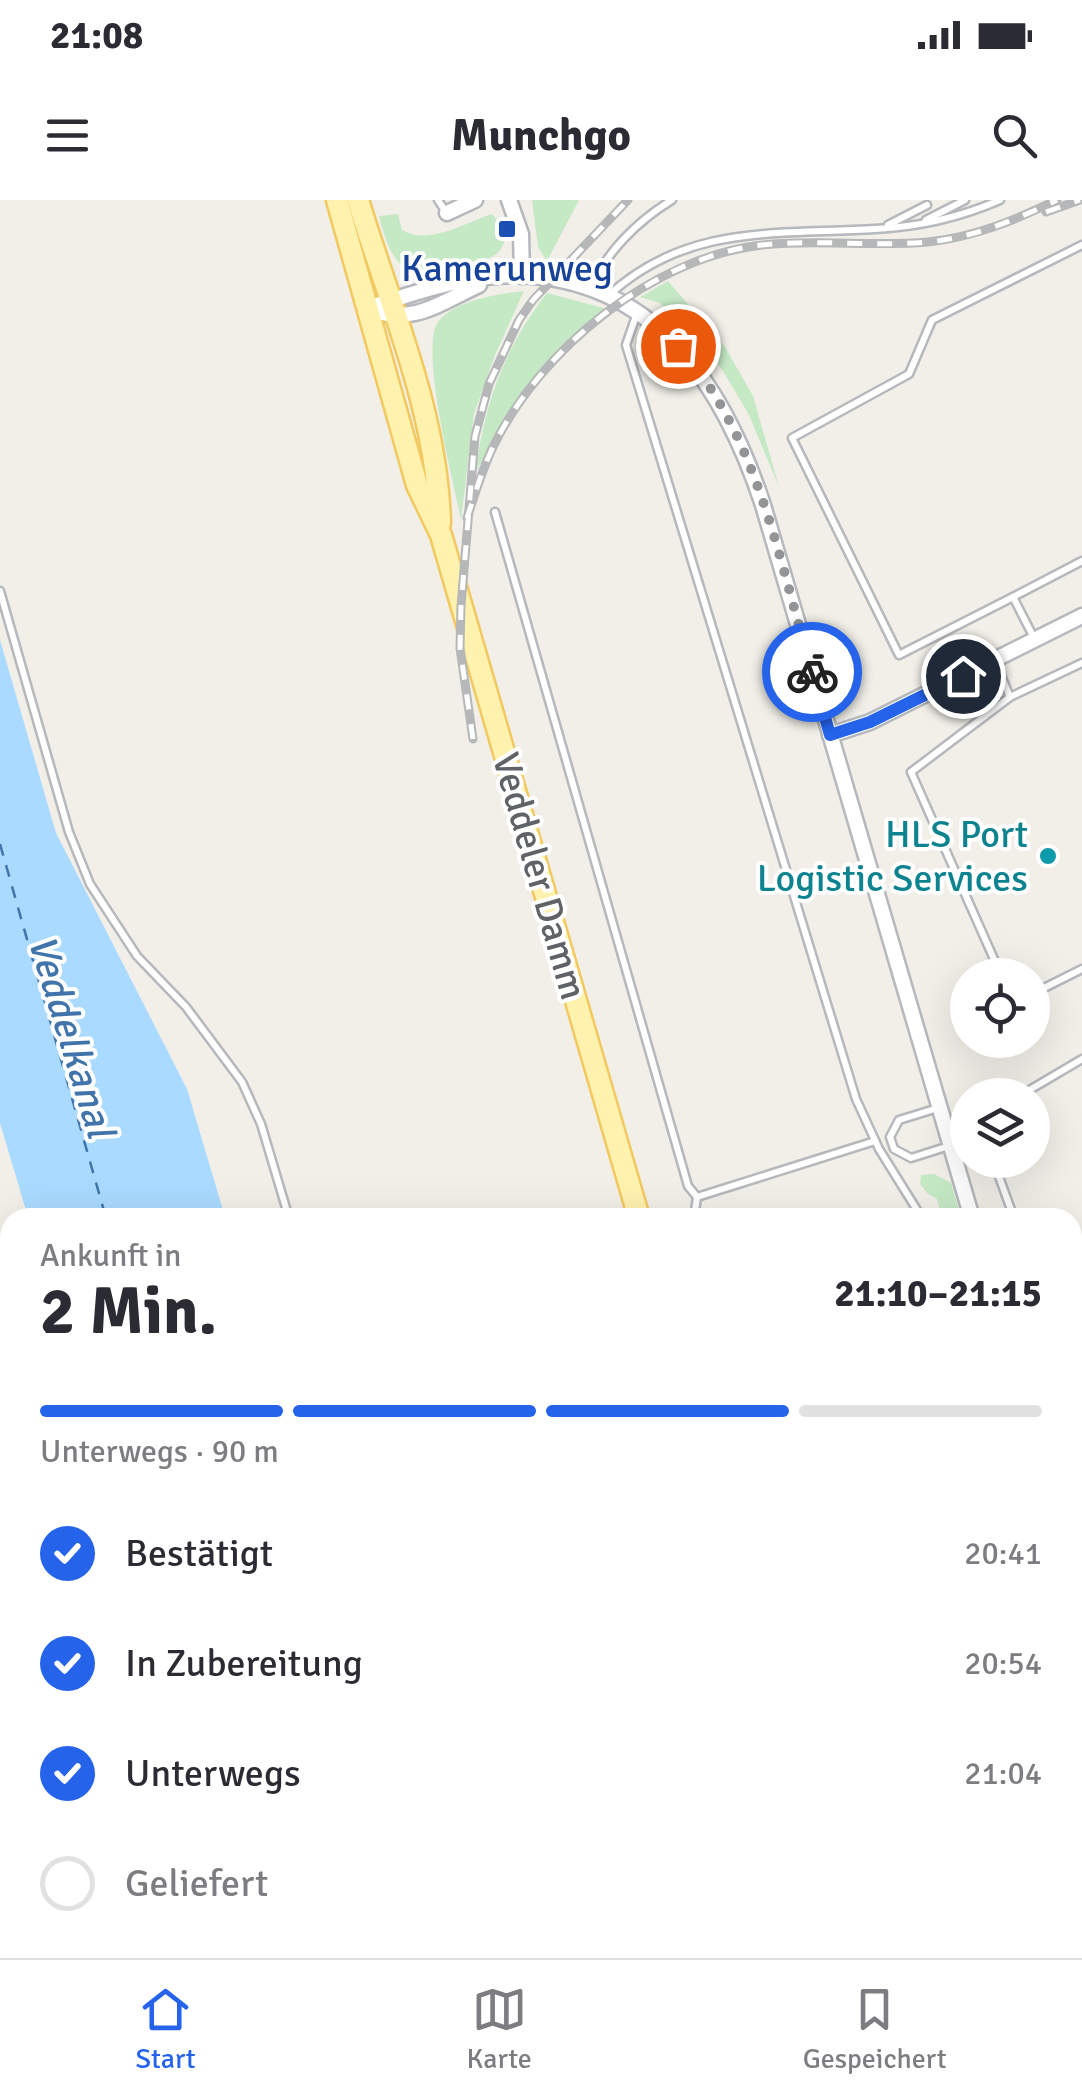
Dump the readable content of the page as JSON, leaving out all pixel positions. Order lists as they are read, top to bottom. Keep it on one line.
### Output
{"streets":{"main road":["Veddeler Damm"]},"water":["Veddelkanal"],"places":{"transit":["Kamerunweg"],"other":["HLS Port Logistic Services"]},"page":{"status":"21:08","header":"Munchgo","heading":["2 Min.","Ankunft in","21:10–21:15"],"bar":"Unterwegs · 90 m","list":[["Bestätigt","20:41"],["In Zubereitung","20:54"],["Unterwegs","21:04"],"Geliefert"],"tabs":["Start","Karte","Gespeichert"]}}
